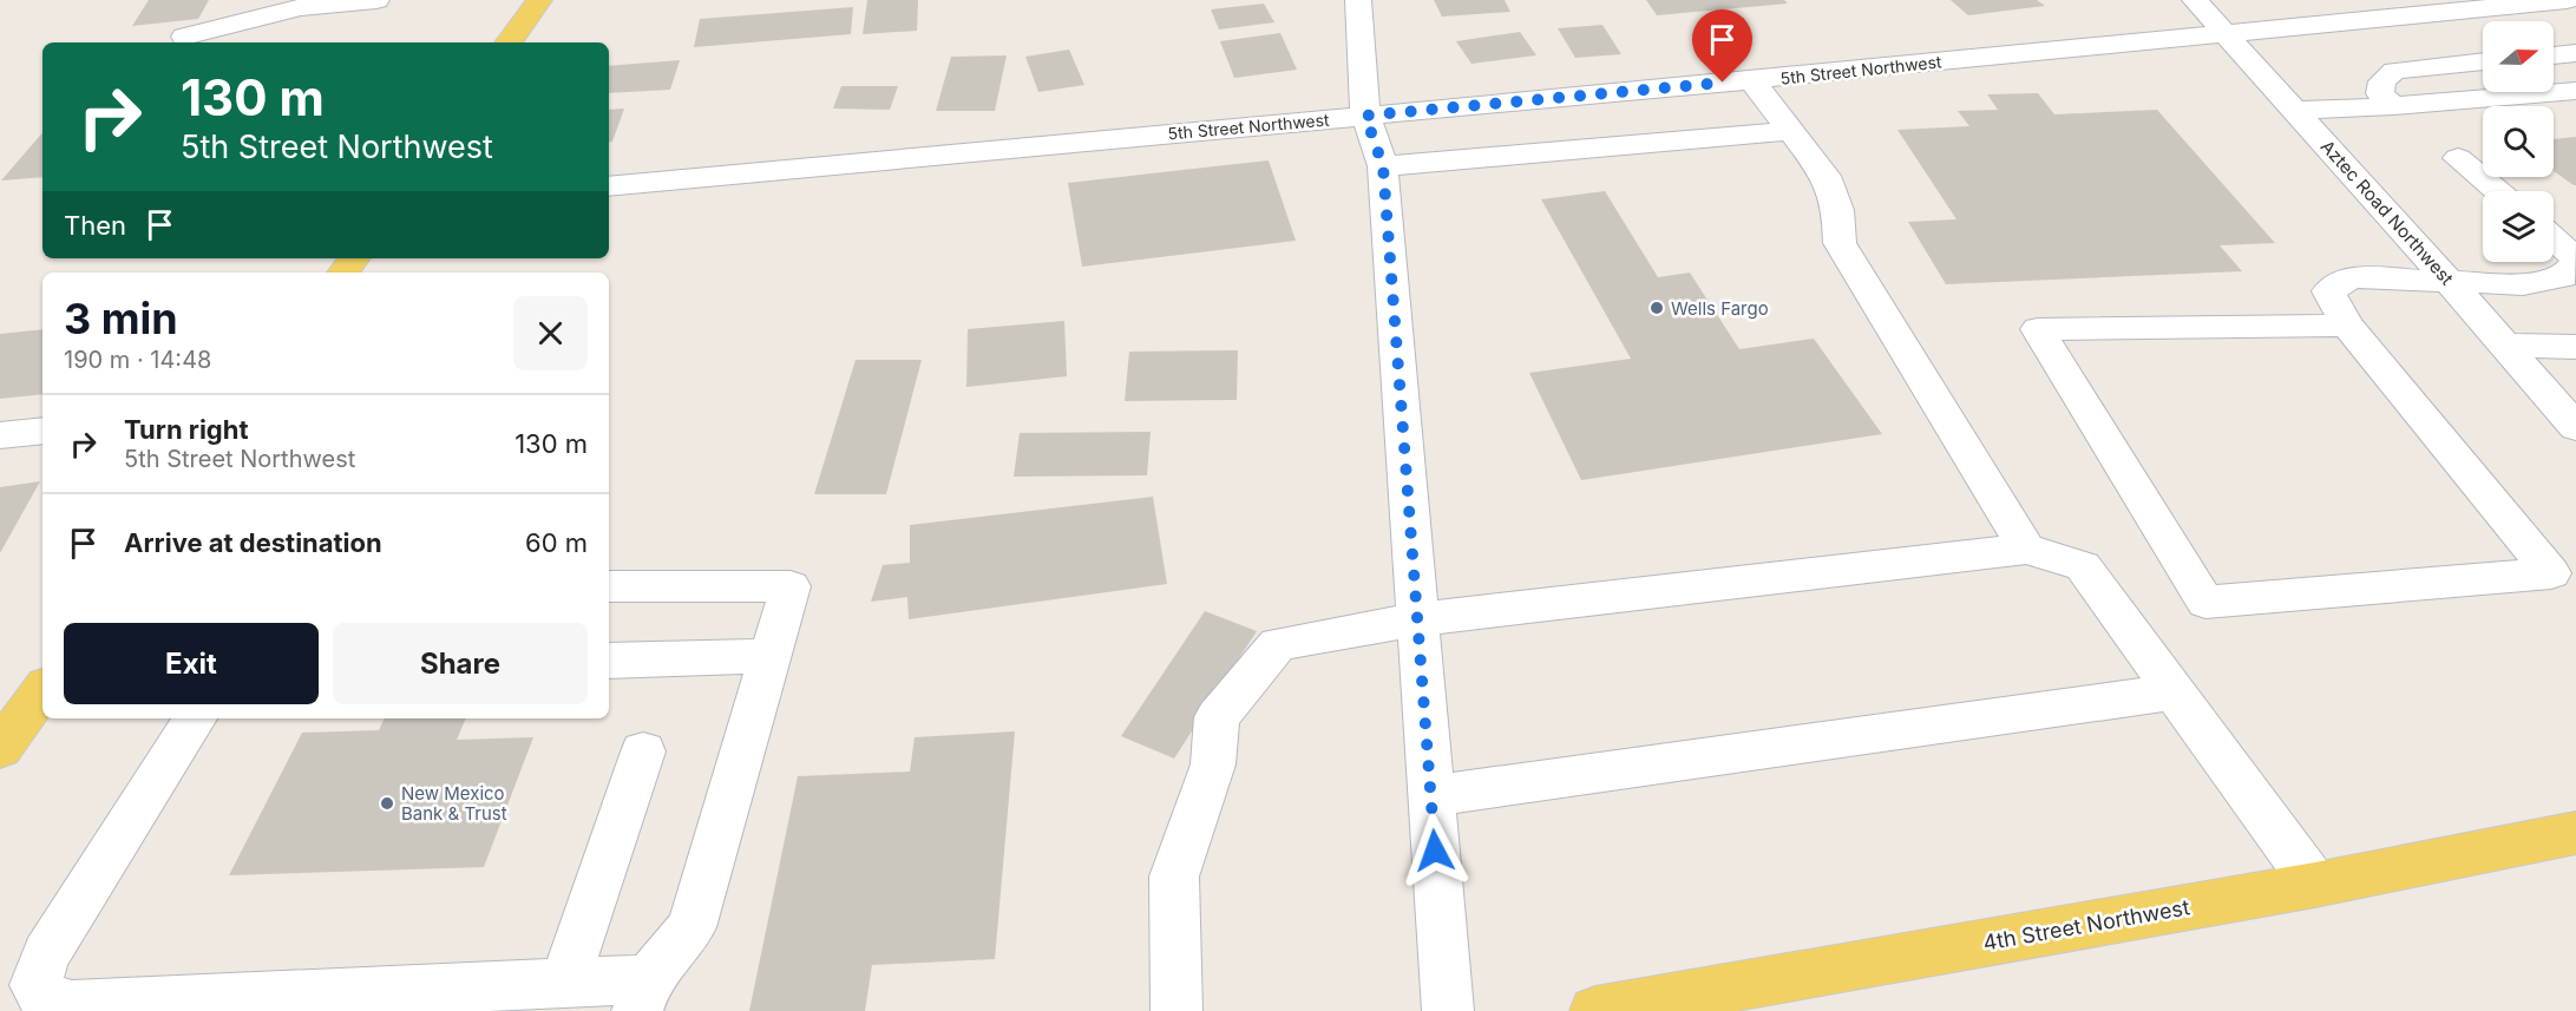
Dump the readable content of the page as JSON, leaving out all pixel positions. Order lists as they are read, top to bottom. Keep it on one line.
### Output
{"streets":{"main road":["4th Street Northwest"],"street":["5th Street Northwest","Aztec Road Northwest"]},"crossings":[["5th Street Northwest","Aztec Road Northwest"]],"places":["Wells Fargo","New Mexico Bank & Trust"],"north":"right","page":{"turn":["130 m","5th Street Northwest"],"then":"Then","heading":["3 min","190 m · 14:48"],"list":[{"name":"Turn right","note":"5th Street Northwest","value":"130 m"},{"name":"Arrive at destination","value":"60 m"}],"buttons":["Exit","Share"]}}
